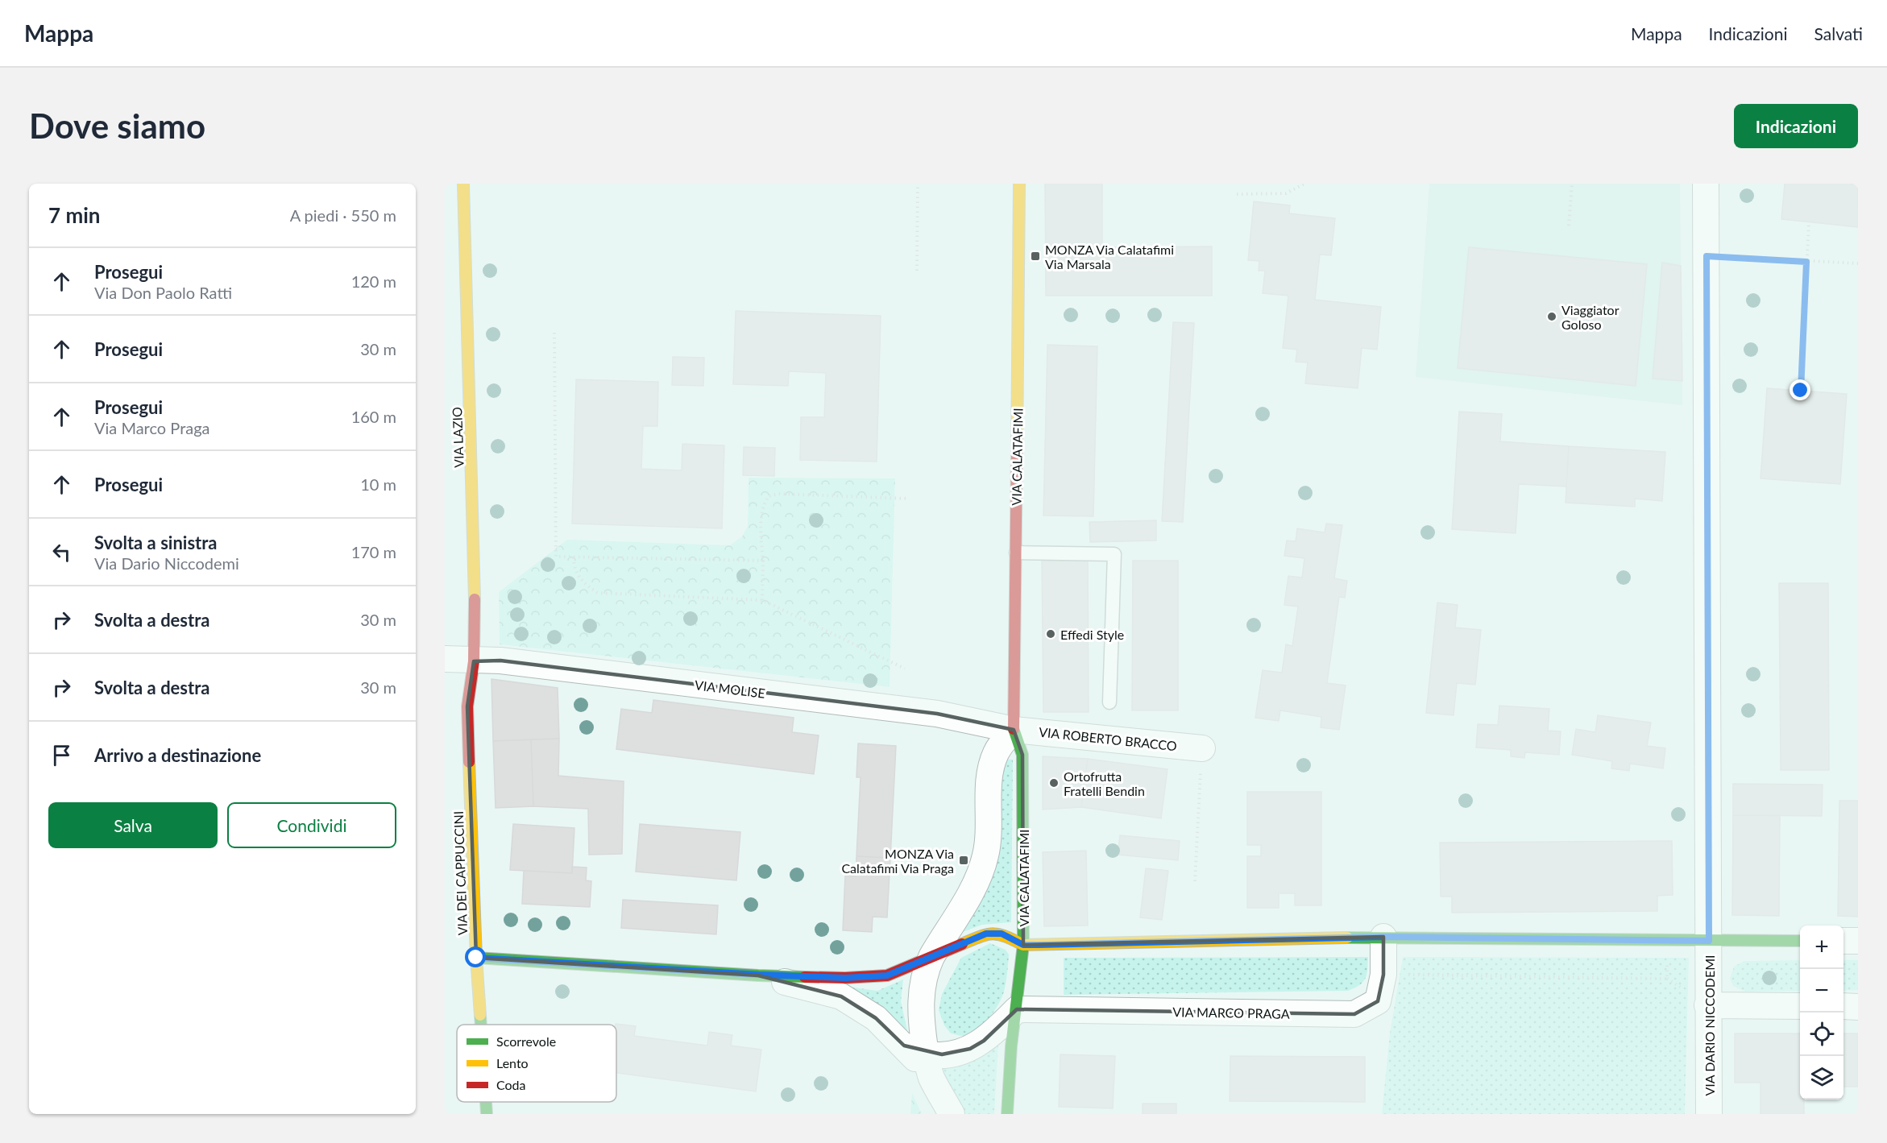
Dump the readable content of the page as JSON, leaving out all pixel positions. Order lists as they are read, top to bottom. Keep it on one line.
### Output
{"streets":{"street":["VIA LAZIO","VIA CALATAFIMI","VIA MOLISE","VIA ROBERTO BRACCO","VIA DEI CAPPUCCINI","VIA MARCO PRAGA","VIA DARIO NICCODEMI"]},"crossings":[["VIA LAZIO","VIA MOLISE"],["VIA LAZIO","VIA DEI CAPPUCCINI"],["VIA CALATAFIMI","VIA MOLISE"],["VIA CALATAFIMI","VIA ROBERTO BRACCO"],["VIA CALATAFIMI","VIA MARCO PRAGA"],["VIA MOLISE","VIA ROBERTO BRACCO"],["VIA MOLISE","VIA DEI CAPPUCCINI"]],"places":{"transit":["MONZA Via Calatafimi Via Marsala","MONZA Via Calatafimi Via Praga"],"other":["Viaggiator Goloso","Effedi Style","Ortofrutta Fratelli Bendin"]},"legend":["Scorrevole","Lento","Coda"],"page":{"header":"Mappa","nav":["Mappa","Indicazioni","Salvati"],"buttons":["Indicazioni",["Salva","Condividi"]],"title":"Dove siamo","heading":["7 min","A piedi · 550 m"],"list":[["Prosegui","Via Don Paolo Ratti","120 m"],["Prosegui","30 m"],["Prosegui","Via Marco Praga","160 m"],["Prosegui","10 m"],["Svolta a sinistra","Via Dario Niccodemi","170 m"],["Svolta a destra","30 m"],["Svolta a destra","30 m"],"Arrivo a destinazione"],"map_buttons":["+","−"]}}
